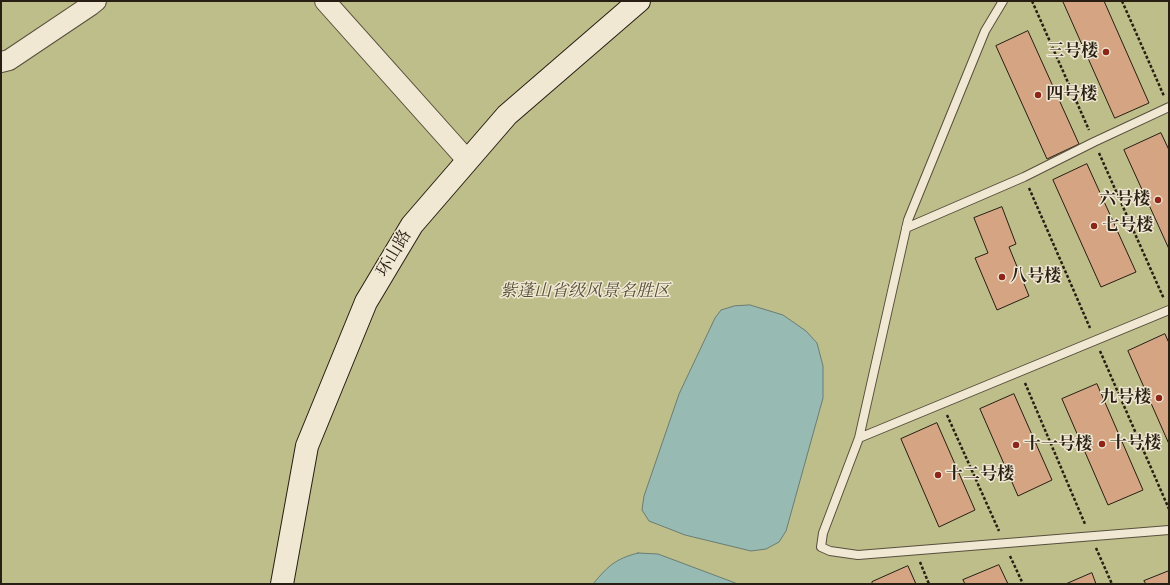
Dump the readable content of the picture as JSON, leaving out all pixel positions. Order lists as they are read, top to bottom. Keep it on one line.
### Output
{"streets":{"main road":["环山路"]},"parks":["紫蓬山省级风景名胜区"],"places":["三号楼","四号楼","六号楼","七号楼","八号楼","九号楼","十号楼","十一号楼","十二号楼"]}
